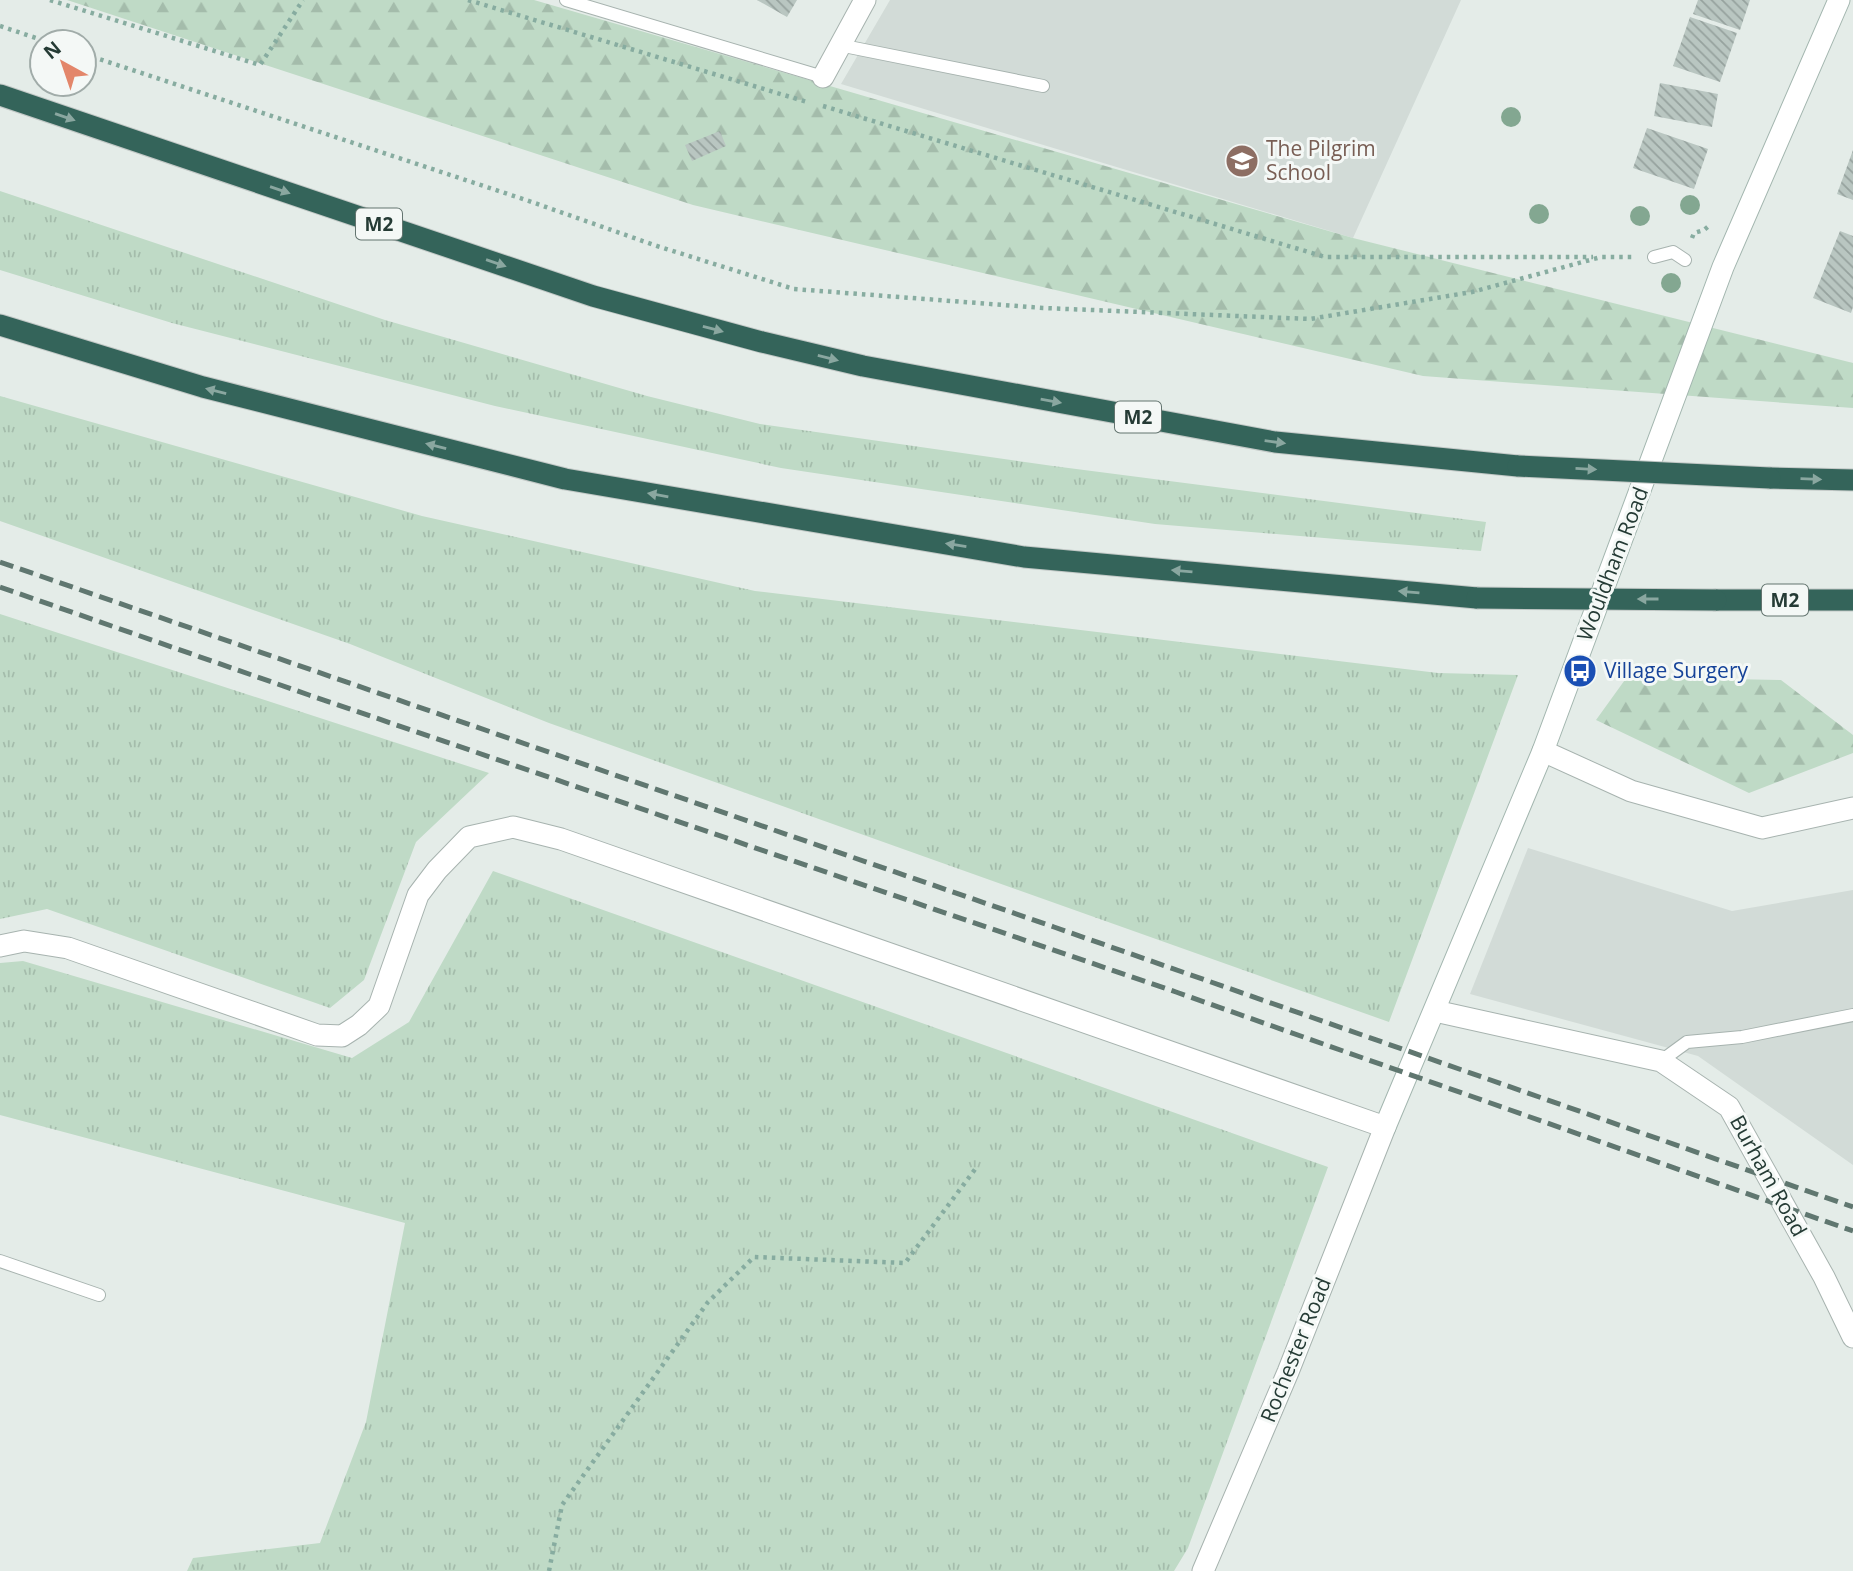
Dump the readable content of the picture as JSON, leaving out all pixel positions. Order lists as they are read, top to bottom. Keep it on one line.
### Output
{"streets":{"highway":["M2"],"street":["Wouldham Road","Burham Road","Rochester Road"]},"crossings":[["Wouldham Road","Burham Road"],["Wouldham Road","Rochester Road"]],"places":{"school or university":["The Pilgrim School"],"bus stop":["Village Surgery"]},"north":"top left"}
